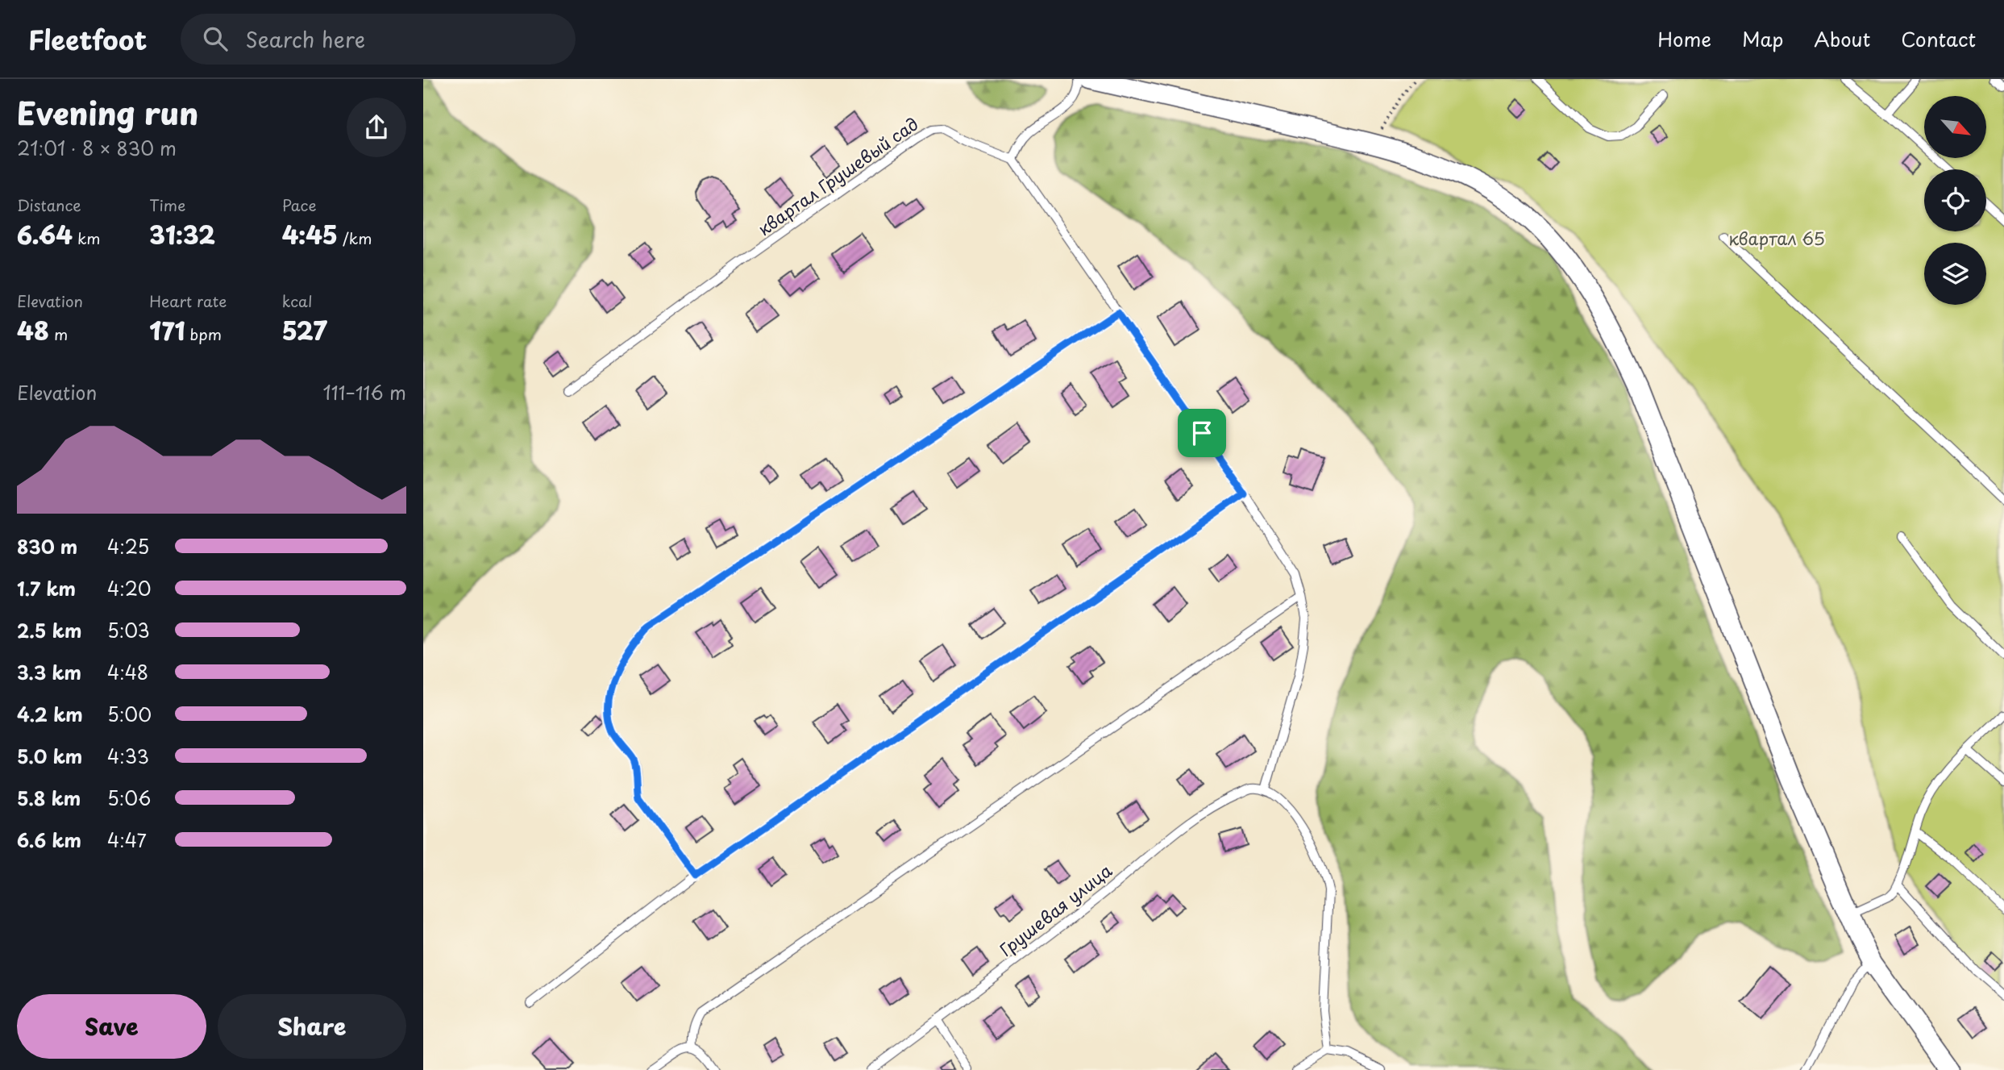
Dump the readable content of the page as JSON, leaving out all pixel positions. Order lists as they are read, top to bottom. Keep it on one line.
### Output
{"streets":{"lane":["квартал Грушевый сад","Грушевая улица"]},"parks":["квартал 65"],"north":"bottom right","page":{"header":"Fleetfoot","search":"Search here","nav":["Home","Map","About","Contact"],"heading":["Evening run","21:01 · 8 × 830 m"],"stats":[["Distance","6.64 km"],["Time","31:32"],["Pace","4:45 /km"],["Elevation","48 m"],["Heart rate","171 bpm"],["kcal","527"]],"chart":["Elevation","111–116 m"],"list":[{"name":"830 m","note":"4:25"},{"name":"1.7 km","note":"4:20"},{"name":"2.5 km","note":"5:03"},{"name":"3.3 km","note":"4:48"},{"name":"4.2 km","note":"5:00"},{"name":"5.0 km","note":"4:33"},{"name":"5.8 km","note":"5:06"},{"name":"6.6 km","note":"4:47"}],"buttons":["Save","Share"]}}
